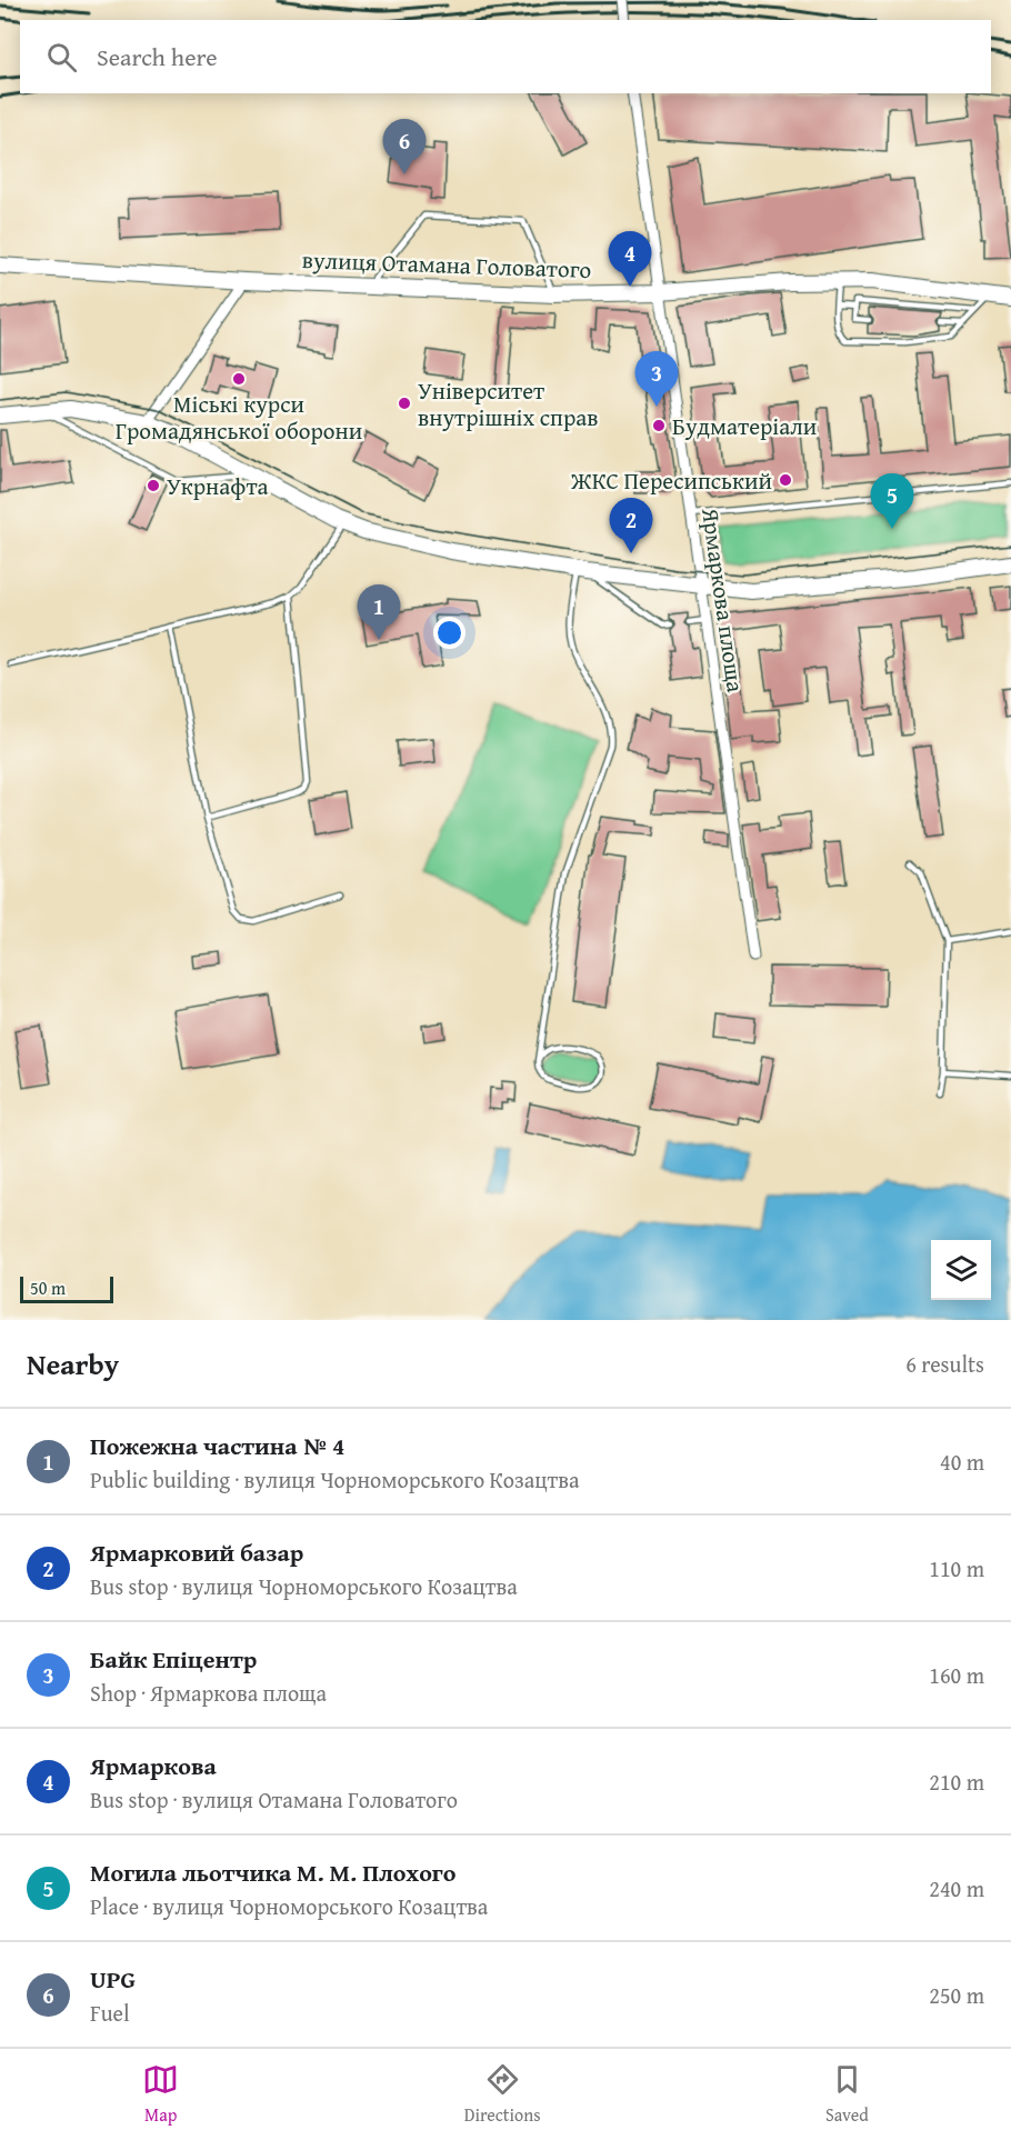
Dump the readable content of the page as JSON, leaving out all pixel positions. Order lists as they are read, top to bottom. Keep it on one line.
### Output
{"streets":{"main road":["вулиця Отамана Головатого"],"street":["Ярмаркова площа"]},"crossings":[["вулиця Отамана Головатого","Ярмаркова площа"]],"places":["Міські курси Громадянської оборони","Університет внутрішніх справ","Будматеріали","ЖКС Пересипський","Укрнафта"],"scale_bar":"50 m","page":{"search":"Search here","pins":["6","4","3","5","2","1"],"scale":"50 m","heading":["Nearby","6 results"],"list":[{"mark":"1","name":"Пожежна частина № 4","note":"Public building · вулиця Чорноморського Козацтва","value":"40 m"},{"mark":"2","name":"Ярмарковий базар","note":"Bus stop · вулиця Чорноморського Козацтва","value":"110 m"},{"mark":"3","name":"Байк Епіцентр","note":"Shop · Ярмаркова площа","value":"160 m"},{"mark":"4","name":"Ярмаркова","note":"Bus stop · вулиця Отамана Головатого","value":"210 m"},{"mark":"5","name":"Могила льотчика М. М. Плохого","note":"Place · вулиця Чорноморського Козацтва","value":"240 m"},{"mark":"6","name":"UPG","note":"Fuel","value":"250 m"}],"nav":["Map","Directions","Saved"]}}
